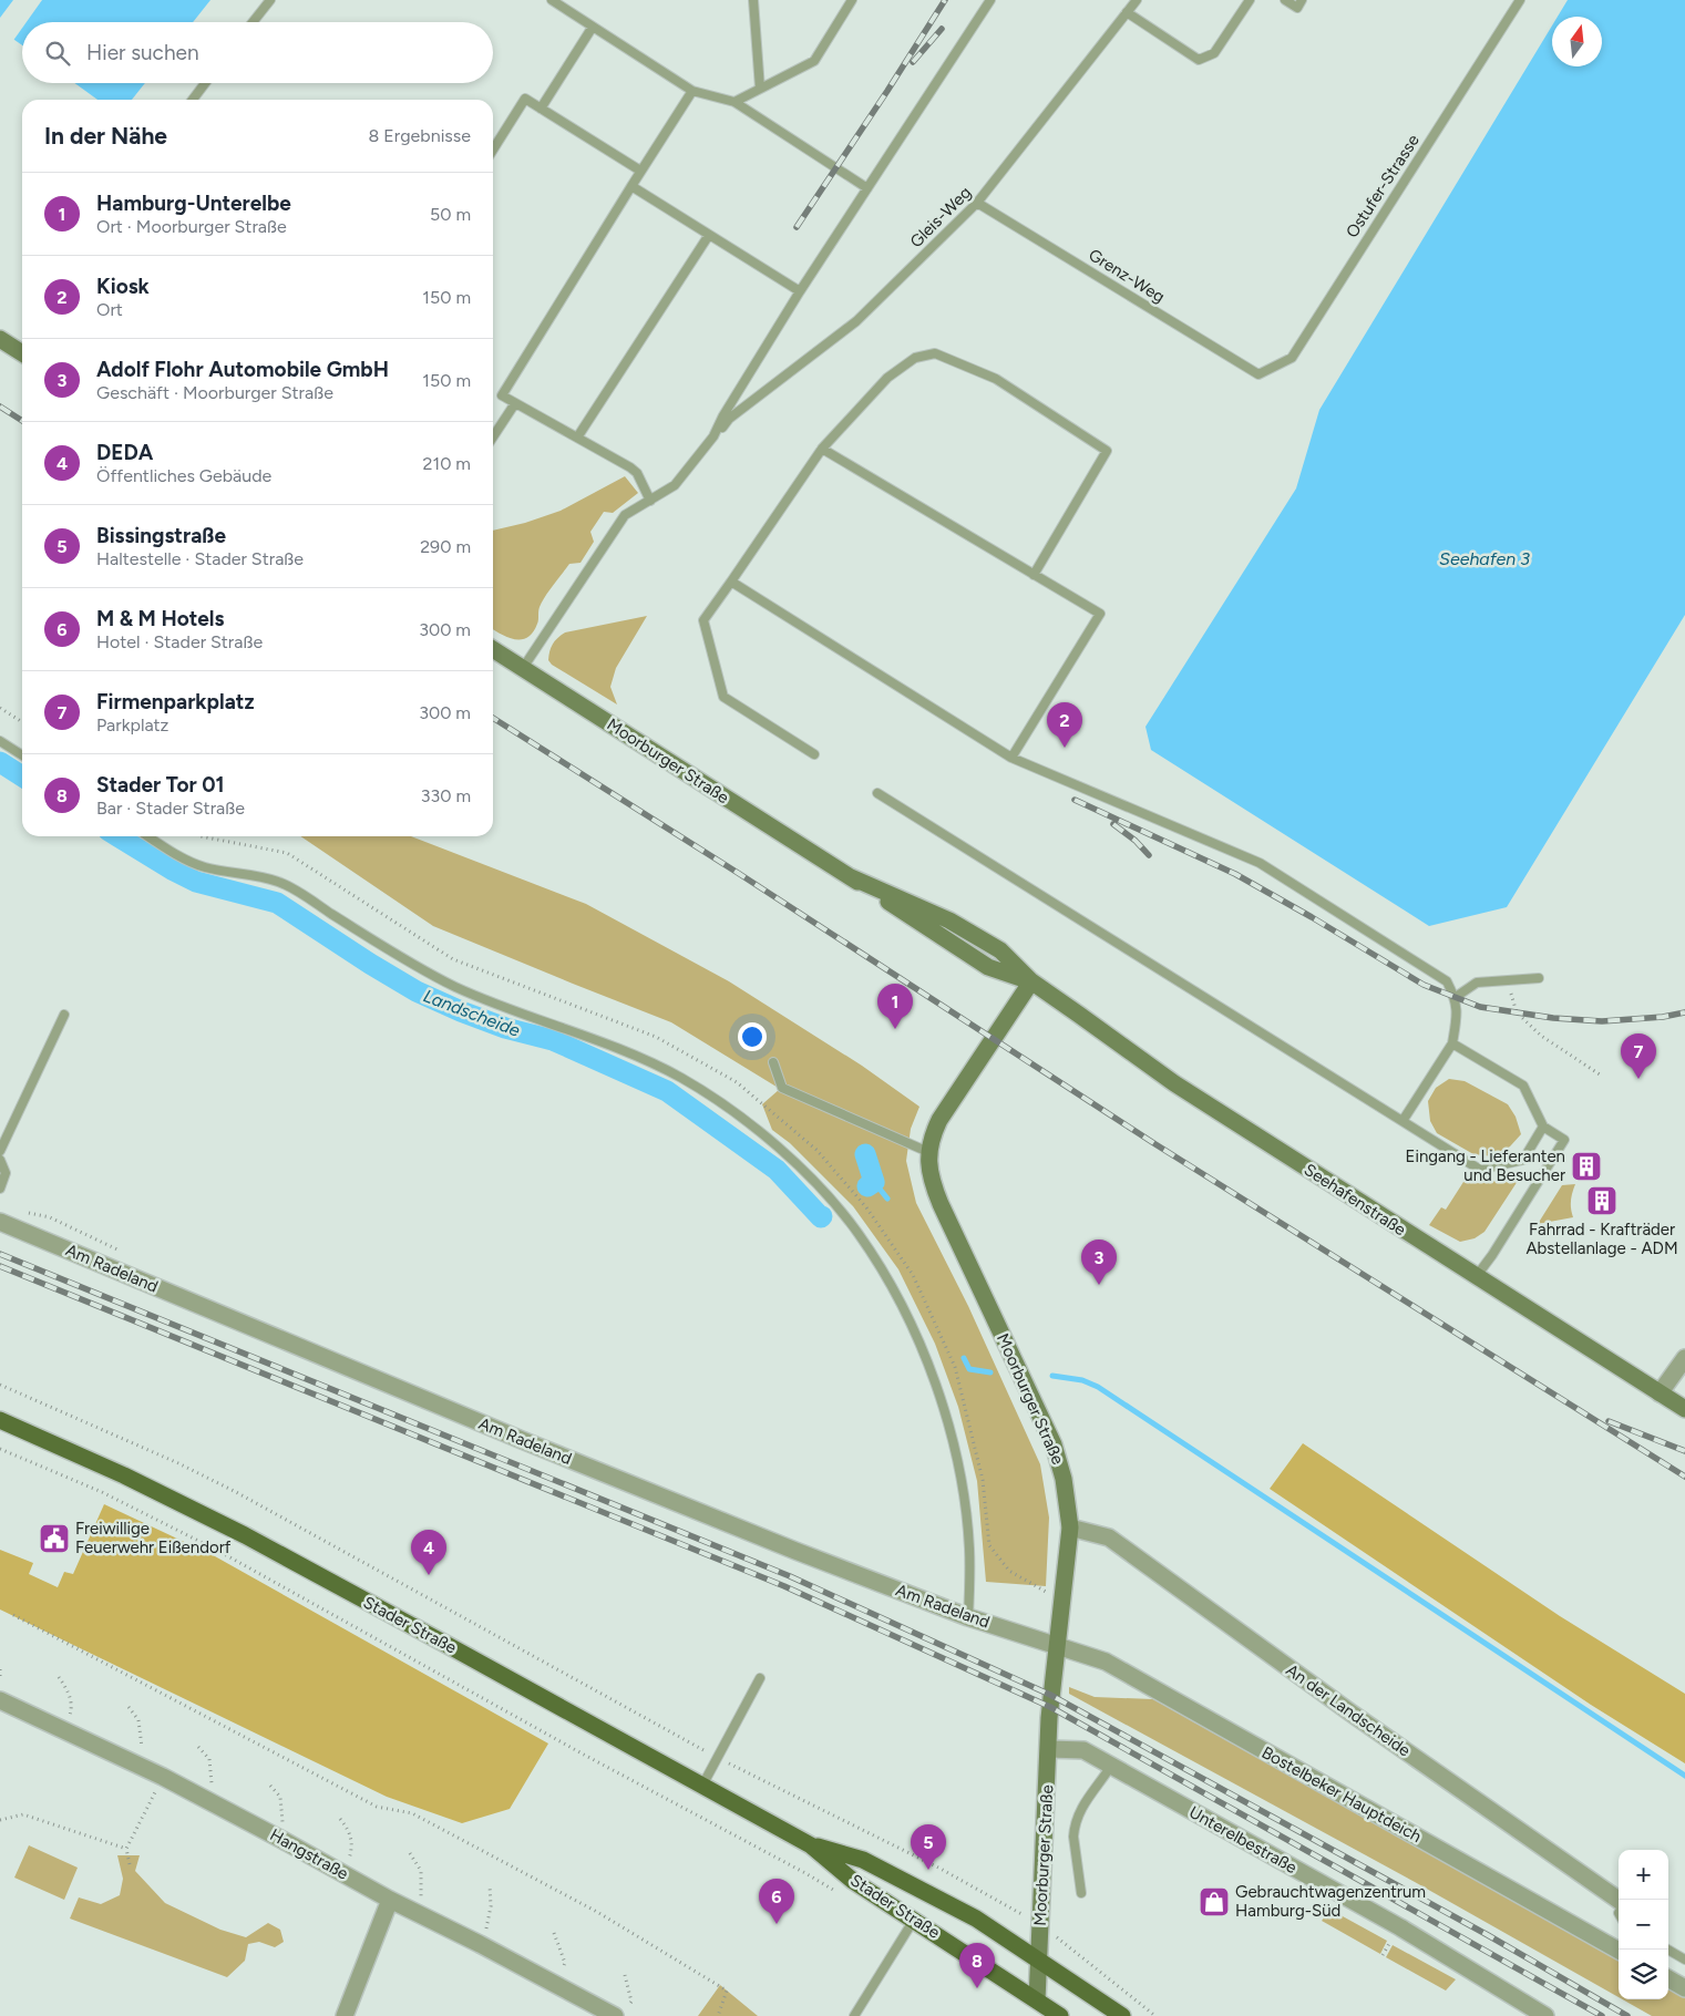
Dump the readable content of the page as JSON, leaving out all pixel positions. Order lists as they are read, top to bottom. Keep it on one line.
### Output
{"streets":{"main road":["Moorburger Straße","Seehafenstraße","Stader Straße"],"street":["Am Radeland","An der Landscheide","Bostelbeker Hauptdeich","Unterelbestraße","Hangstraße"],"lane":["Ostufer-Strasse","Gleis-Weg","Grenz-Weg"]},"crossings":[["Ostufer-Strasse","Grenz-Weg"],["Gleis-Weg","Grenz-Weg"],["Moorburger Straße","Seehafenstraße"],["Moorburger Straße","Am Radeland"],["Moorburger Straße","Stader Straße"],["Moorburger Straße","An der Landscheide"],["Moorburger Straße","Bostelbeker Hauptdeich"],["Moorburger Straße","Unterelbestraße"],["Am Radeland","Bostelbeker Hauptdeich"]],"water":["Seehafen 3","Landscheide"],"places":{"building":["Eingang - Lieferanten und Besucher","Fahrrad - Krafträder Abstellanlage - ADM"],"public building":["Freiwillige Feuerwehr Eißendorf"],"shop":["Gebrauchtwagenzentrum Hamburg-Süd"]},"north":"top","page":{"search":"Hier suchen","heading":["In der Nähe","8 Ergebnisse"],"list":[{"mark":"1","name":"Hamburg-Unterelbe","note":"Ort · Moorburger Straße","value":"50 m"},{"mark":"2","name":"Kiosk","note":"Ort","value":"150 m"},{"mark":"3","name":"Adolf Flohr Automobile GmbH","note":"Geschäft · Moorburger Straße","value":"150 m"},{"mark":"4","name":"DEDA","note":"Öffentliches Gebäude","value":"210 m"},{"mark":"5","name":"Bissingstraße","note":"Haltestelle · Stader Straße","value":"290 m"},{"mark":"6","name":"M & M Hotels","note":"Hotel · Stader Straße","value":"300 m"},{"mark":"7","name":"Firmenparkplatz","note":"Parkplatz","value":"300 m"},{"mark":"8","name":"Stader Tor 01","note":"Bar · Stader Straße","value":"330 m"}],"pins":["2","1","7","3","4","5","6","8"],"map_buttons":["+","−"]}}
